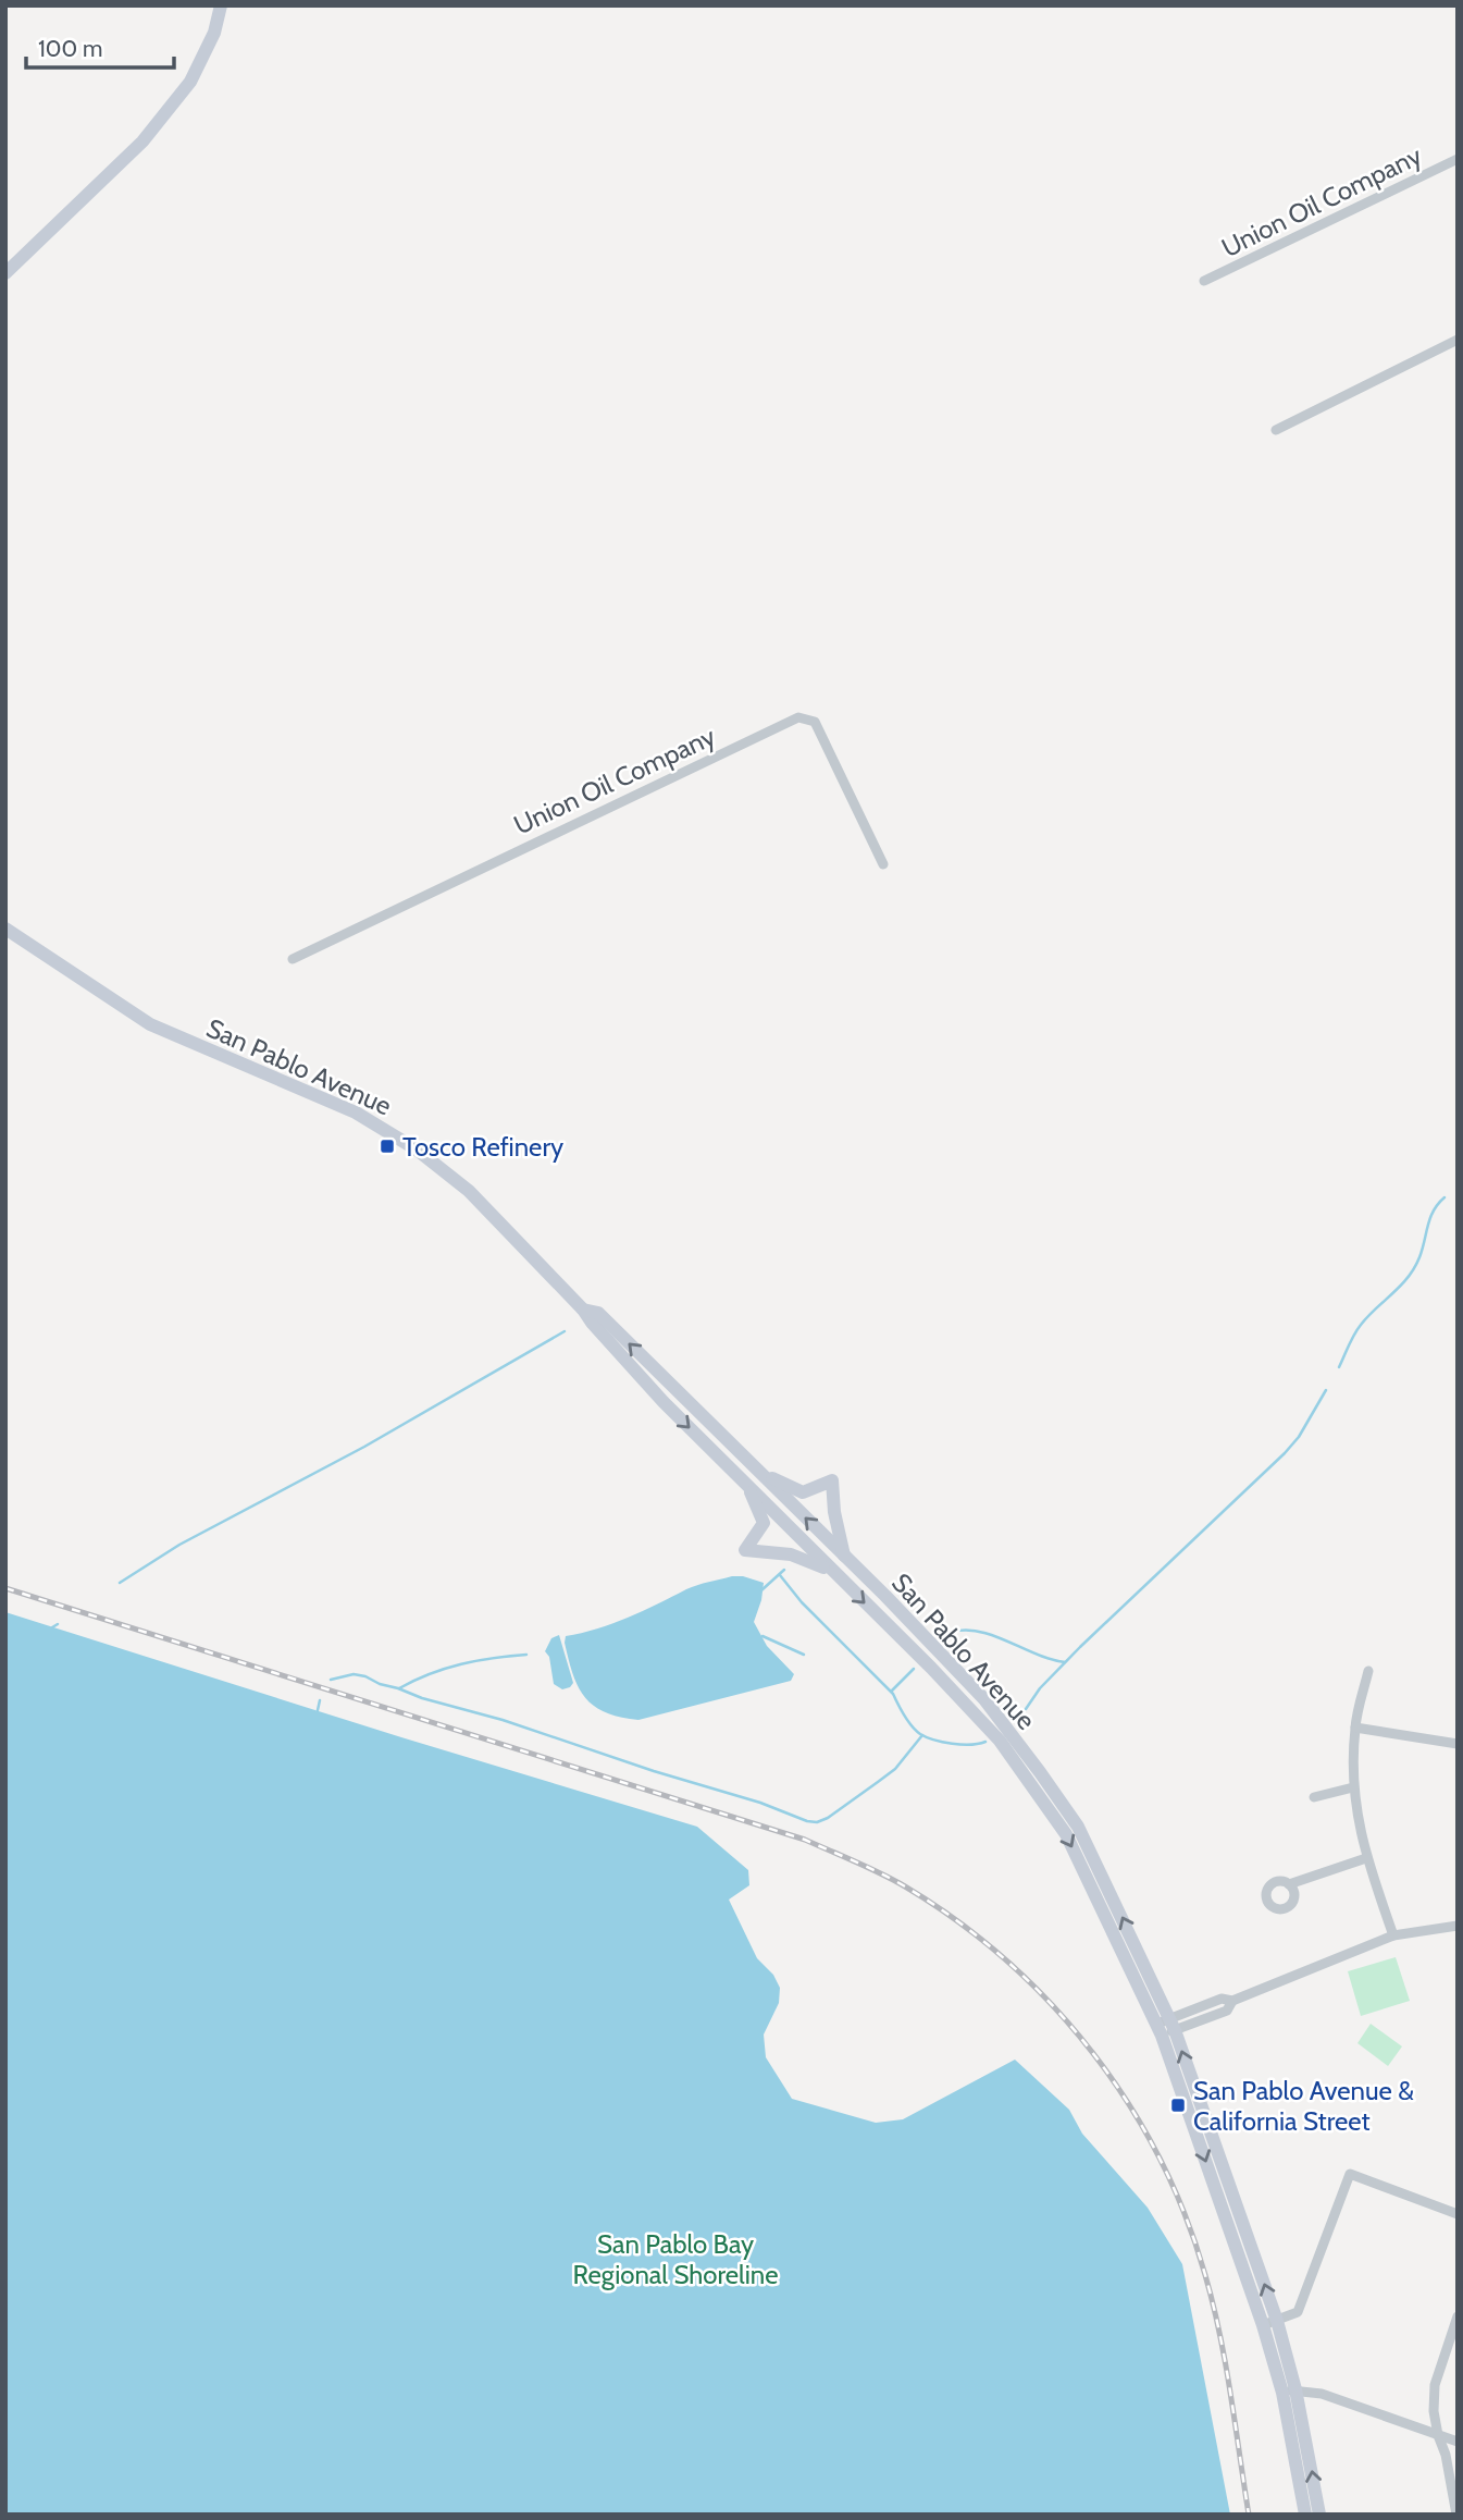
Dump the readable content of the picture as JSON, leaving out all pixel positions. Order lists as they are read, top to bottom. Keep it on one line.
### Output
{"streets":{"main road":["San Pablo Avenue"],"street":["Union Oil Company"]},"parks":["San Pablo Bay Regional Shoreline"],"places":{"transit":["Tosco Refinery","San Pablo Avenue & California Street"]},"scale_bar":"100 m"}
